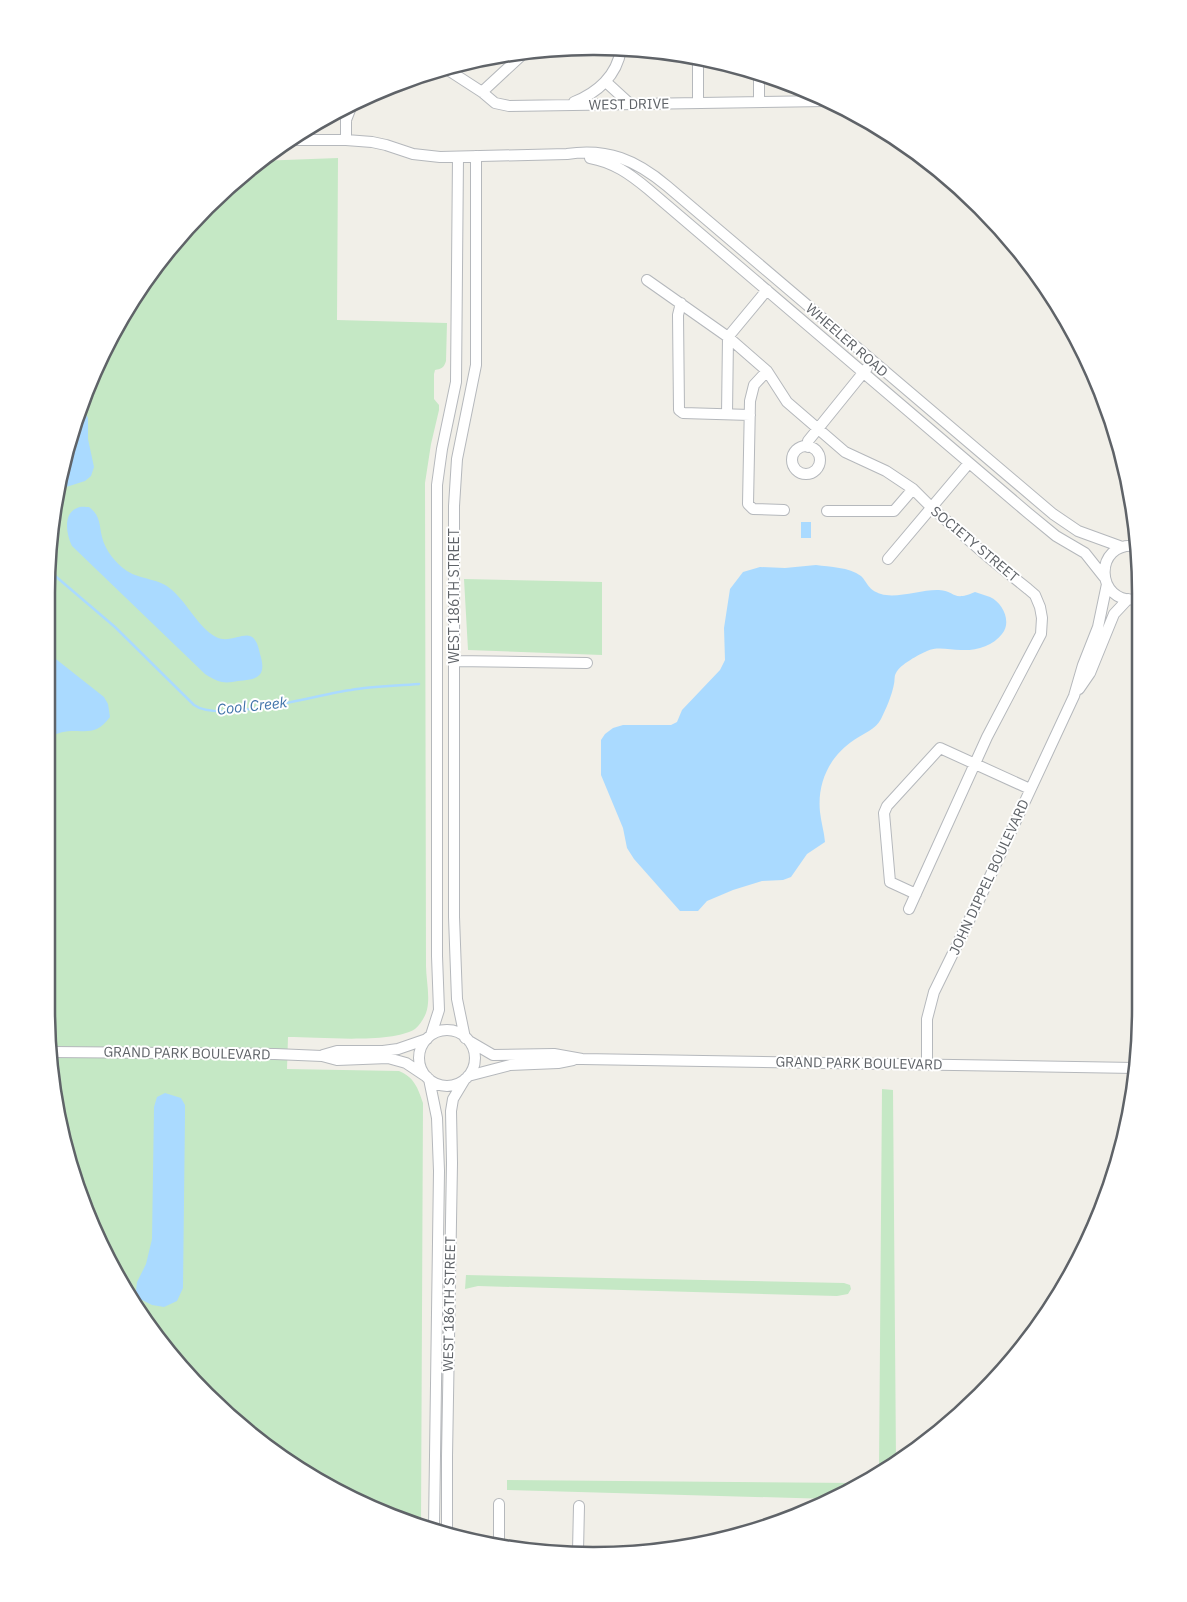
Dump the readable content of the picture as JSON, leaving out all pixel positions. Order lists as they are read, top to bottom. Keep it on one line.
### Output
{"streets":{"street":["WEST DRIVE","WHEELER ROAD","SOCIETY STREET","WEST 186TH STREET","JOHN DIPPEL BOULEVARD","GRAND PARK BOULEVARD"]},"crossings":[["WHEELER ROAD","WEST 186TH STREET"],["WHEELER ROAD","JOHN DIPPEL BOULEVARD"],["WEST 186TH STREET","GRAND PARK BOULEVARD"],["JOHN DIPPEL BOULEVARD","GRAND PARK BOULEVARD"]],"water":["Cool Creek"]}
